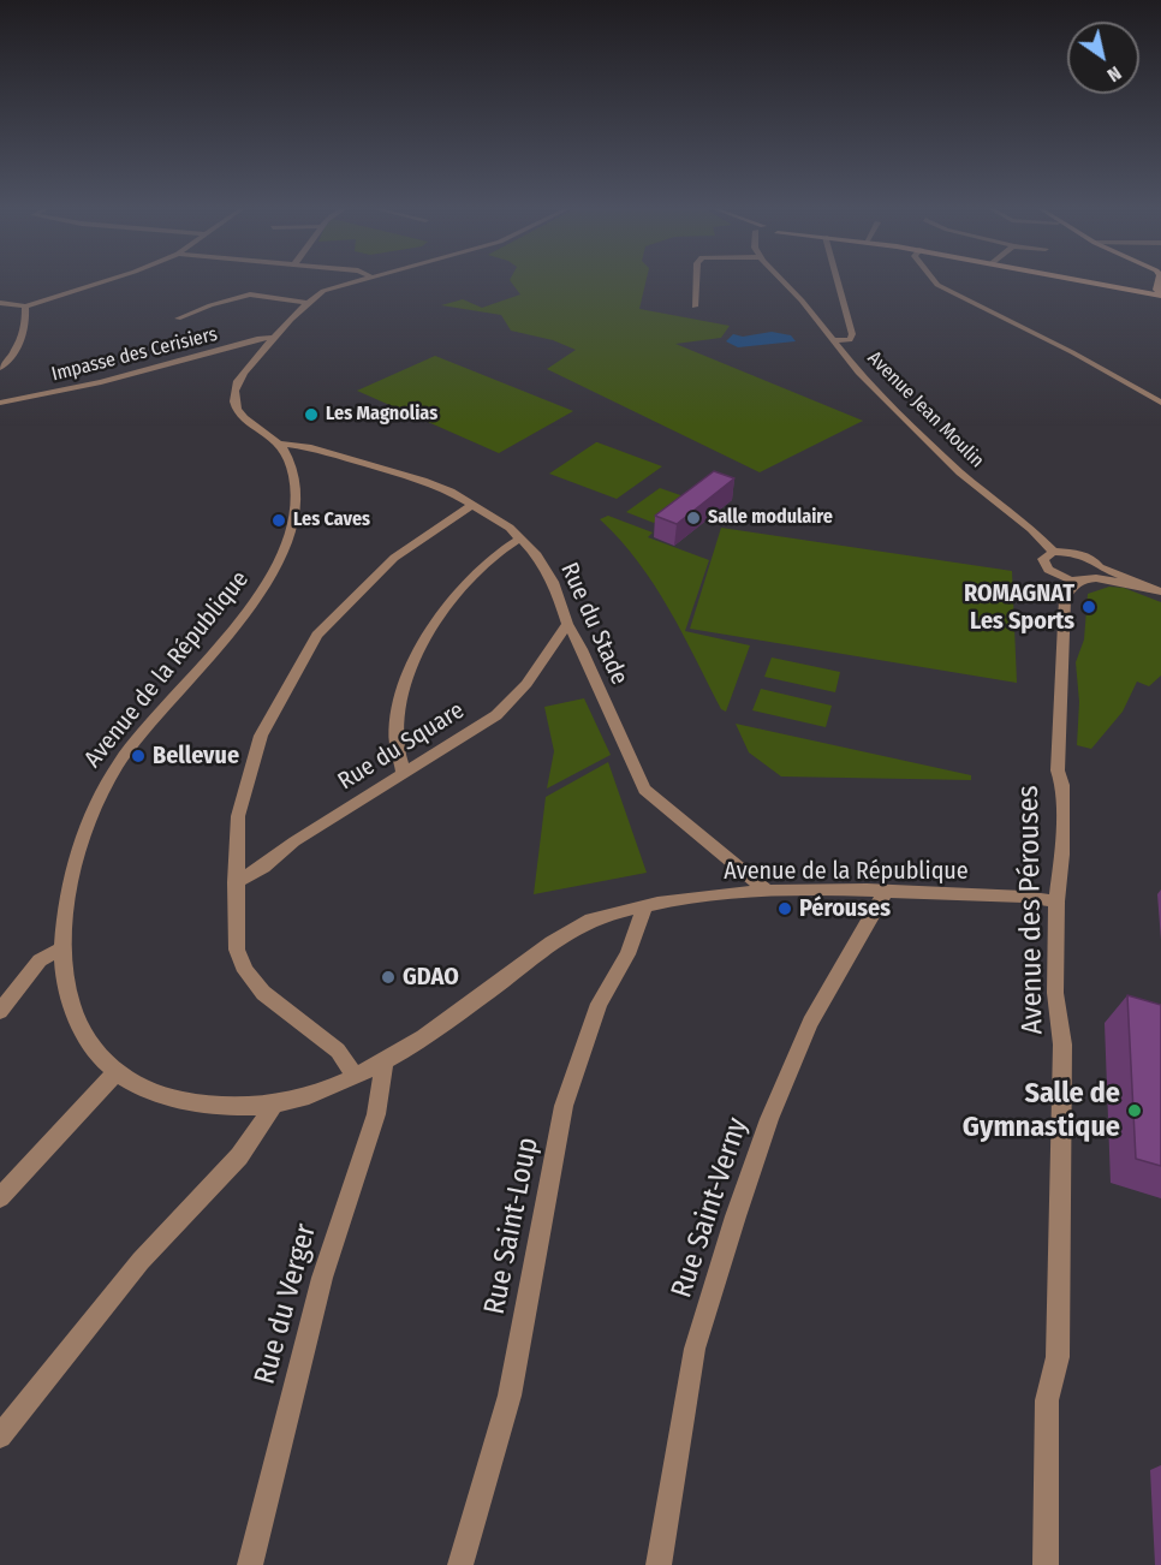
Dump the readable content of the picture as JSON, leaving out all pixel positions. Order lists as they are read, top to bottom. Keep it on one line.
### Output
{"streets":{"street":["Impasse des Cerisiers","Avenue Jean Moulin","Rue du Stade","Avenue de la République","Rue du Square","Avenue des Pérouses","Rue Saint-Verny","Rue Saint-Loup","Rue du Verger"]},"crossings":[["Rue du Stade","Avenue de la République"],["Rue du Stade","Rue du Square"],["Avenue de la République","Avenue des Pérouses"],["Avenue de la République","Rue Saint-Verny"],["Avenue de la République","Rue Saint-Loup"],["Avenue de la République","Rue du Verger"]],"places":["Les Magnolias","Salle modulaire","Les Caves","ROMAGNAT Les Sports","Bellevue","Pérouses","GDAO","Salle de Gymnastique"],"north":"bottom right"}
